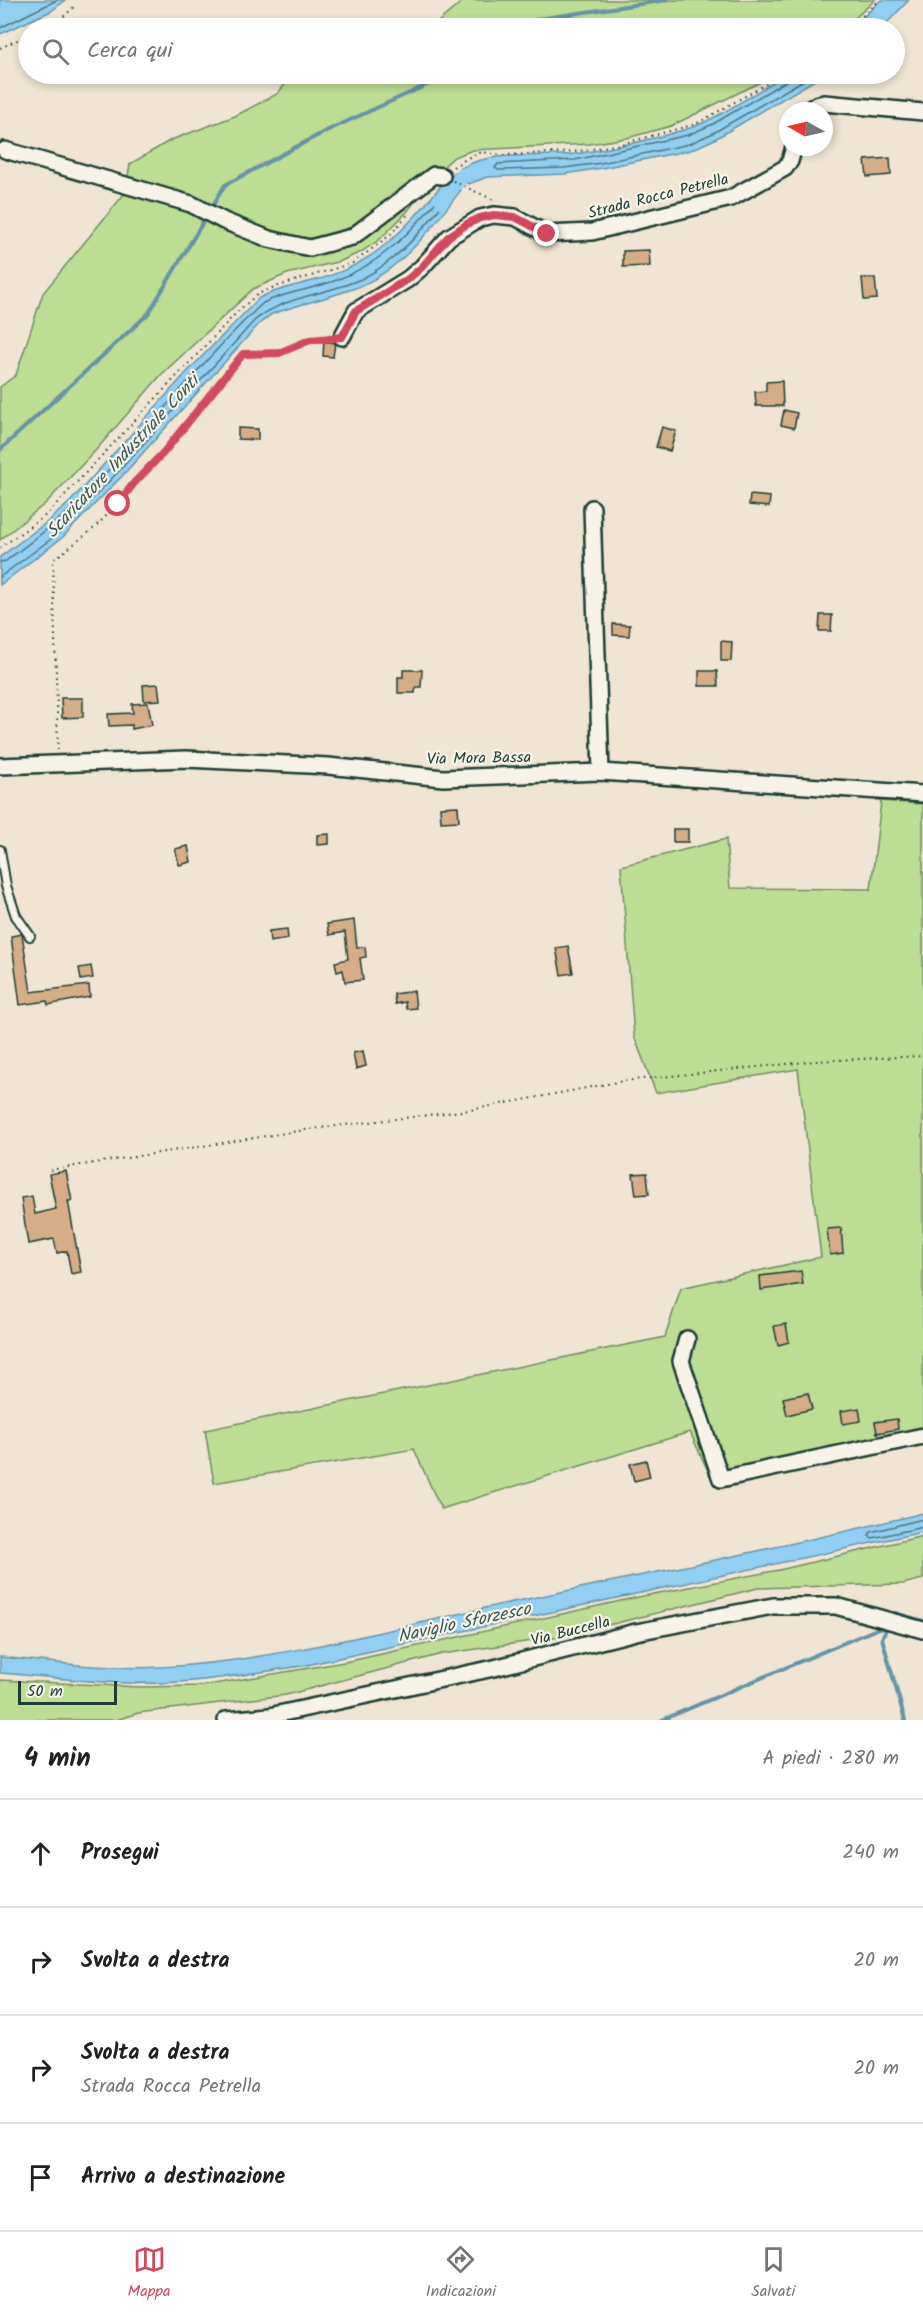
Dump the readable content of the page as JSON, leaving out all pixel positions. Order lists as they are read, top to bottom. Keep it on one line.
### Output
{"streets":{"street":["Strada Rocca Petrella","Via Mora Bassa","Via Buccella"]},"water":["Scaricatore Industriale Conti","Naviglio Sforzesco"],"scale_bar":"50 m","north":"left","page":{"search":"Cerca qui","scale":"50 m","heading":["4 min","A piedi · 280 m"],"list":[["Prosegui","240 m"],["Svolta a destra","20 m"],["Svolta a destra","Strada Rocca Petrella","20 m"],"Arrivo a destinazione"],"nav":["Mappa","Indicazioni","Salvati"]}}
